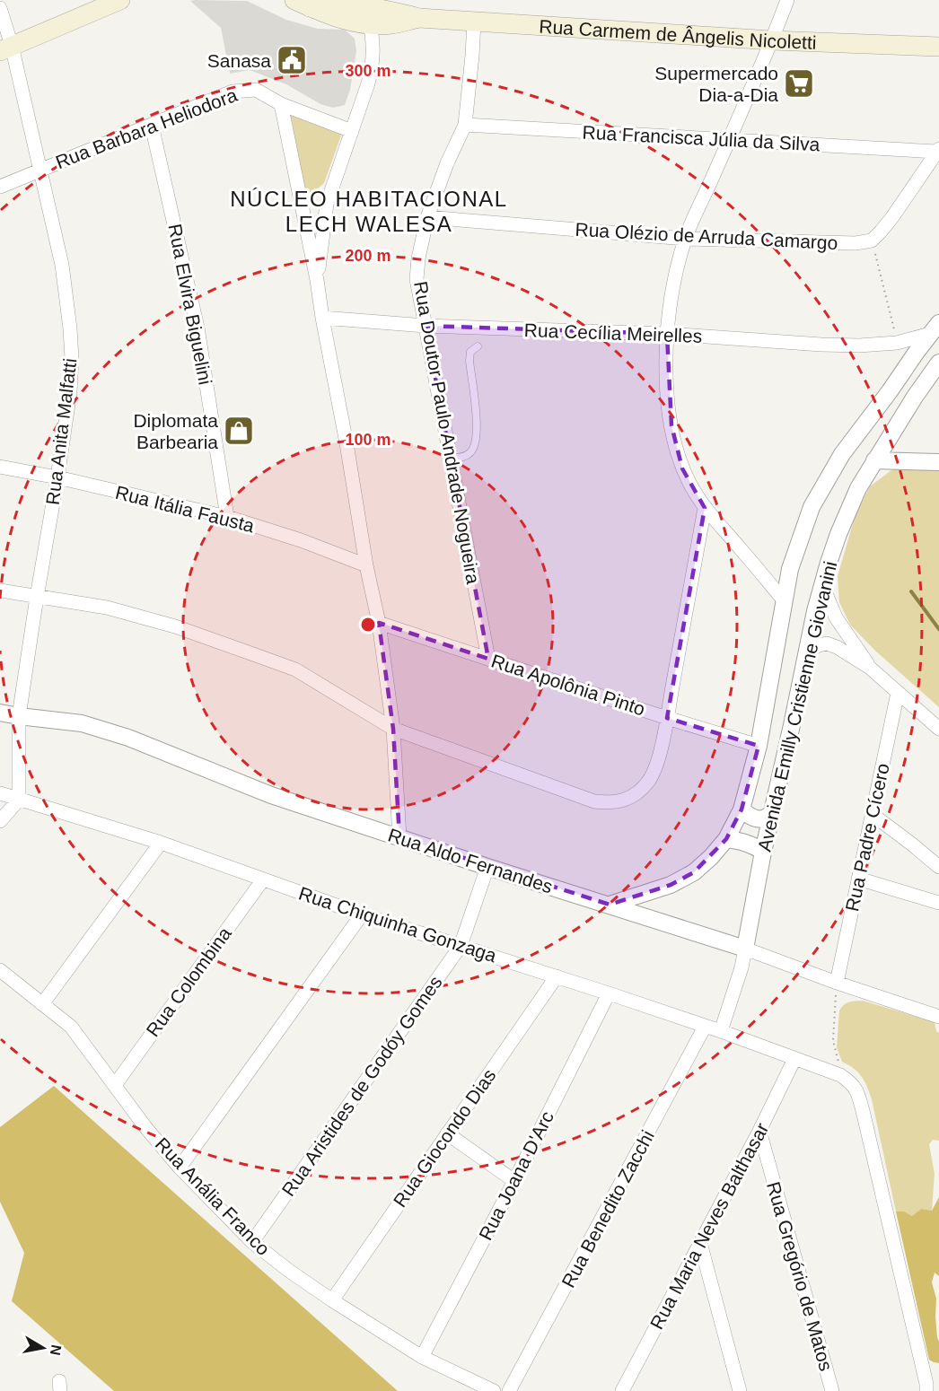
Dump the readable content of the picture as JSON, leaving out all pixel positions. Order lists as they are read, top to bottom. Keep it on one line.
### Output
{"streets":{"main road":["Rua Carmem de Ângelis Nicoletti"],"street":["Rua Barbara Heliodora","Rua Francisca Júlia da Silva","Rua Olézio de Arruda Camargo","Rua Elvira Biguelini","Rua Cecília Meirelles","Rua Anita Malfatti","Rua Doutor Paulo Andrade Nogueira","Rua Itália Fausta","Rua Apolônia Pinto","Avenida Emilly Cristienne Giovanini","Rua Padre Cícero","Rua Aldo Fernandes","Rua Chiquinha Gonzaga","Rua Colombina","Rua Aristides de Godóy Gomes","Rua Giocondo Dias","Rua Joana D'Arc","Rua Anália Franco","Rua Benedito Zacchi","Rua Maria Neves Balthasar","Rua Gregório de Matos"]},"crossings":[["Rua Carmem de Ângelis Nicoletti","Rua Doutor Paulo Andrade Nogueira"],["Rua Barbara Heliodora","Rua Elvira Biguelini"],["Rua Barbara Heliodora","Rua Anita Malfatti"],["Rua Francisca Júlia da Silva","Rua Doutor Paulo Andrade Nogueira"],["Rua Olézio de Arruda Camargo","Rua Doutor Paulo Andrade Nogueira"],["Rua Elvira Biguelini","Rua Itália Fausta"],["Rua Cecília Meirelles","Rua Doutor Paulo Andrade Nogueira"],["Rua Cecília Meirelles","Avenida Emilly Cristienne Giovanini"],["Rua Anita Malfatti","Rua Itália Fausta"],["Rua Anita Malfatti","Rua Aldo Fernandes"],["Rua Anita Malfatti","Rua Chiquinha Gonzaga"],["Rua Doutor Paulo Andrade Nogueira","Rua Apolônia Pinto"],["Rua Apolônia Pinto","Avenida Emilly Cristienne Giovanini"],["Avenida Emilly Cristienne Giovanini","Rua Aldo Fernandes"],["Rua Padre Cícero","Rua Aldo Fernandes"],["Rua Aldo Fernandes","Rua Aristides de Godóy Gomes"],["Rua Chiquinha Gonzaga","Rua Colombina"],["Rua Chiquinha Gonzaga","Rua Aristides de Godóy Gomes"],["Rua Chiquinha Gonzaga","Rua Giocondo Dias"],["Rua Chiquinha Gonzaga","Rua Joana D'Arc"],["Rua Chiquinha Gonzaga","Rua Benedito Zacchi"],["Rua Chiquinha Gonzaga","Rua Maria Neves Balthasar"],["Rua Colombina","Rua Anália Franco"],["Rua Aristides de Godóy Gomes","Rua Anália Franco"],["Rua Giocondo Dias","Rua Anália Franco"],["Rua Joana D'Arc","Rua Anália Franco"],["Rua Maria Neves Balthasar","Rua Gregório de Matos"]],"districts":["NÚCLEO HABITACIONAL LECH WALESA"],"places":{"public building":["Sanasa"],"supermarket":["Supermercado Dia-a-Dia"],"shop":["Diplomata Barbearia"]},"north":"right","rings":["300 m","200 m","100 m"]}
